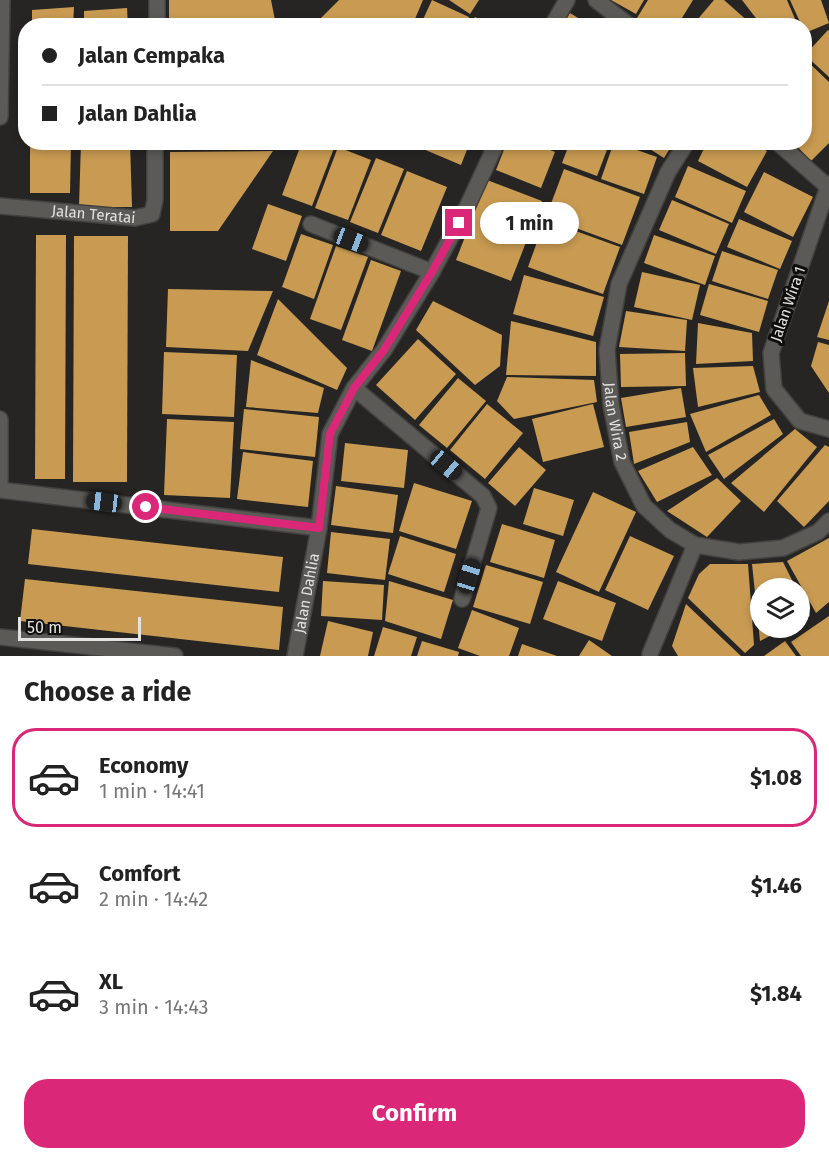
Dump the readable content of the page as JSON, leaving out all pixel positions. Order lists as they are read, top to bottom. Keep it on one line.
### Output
{"streets":{"street":["Jalan Teratai","Jalan Wira 1","Jalan Wira 2","Jalan Dahlia"]},"scale_bar":"50 m","page":{"banner":["Jalan Cempaka","Jalan Dahlia"],"bubble":"1 min","scale":"50 m","heading":"Choose a ride","list":[{"name":"Economy","note":"1 min · 14:41","value":"$1.08"},{"name":"Comfort","note":"2 min · 14:42","value":"$1.46"},{"name":"XL","note":"3 min · 14:43","value":"$1.84"}],"buttons":"Confirm"}}
